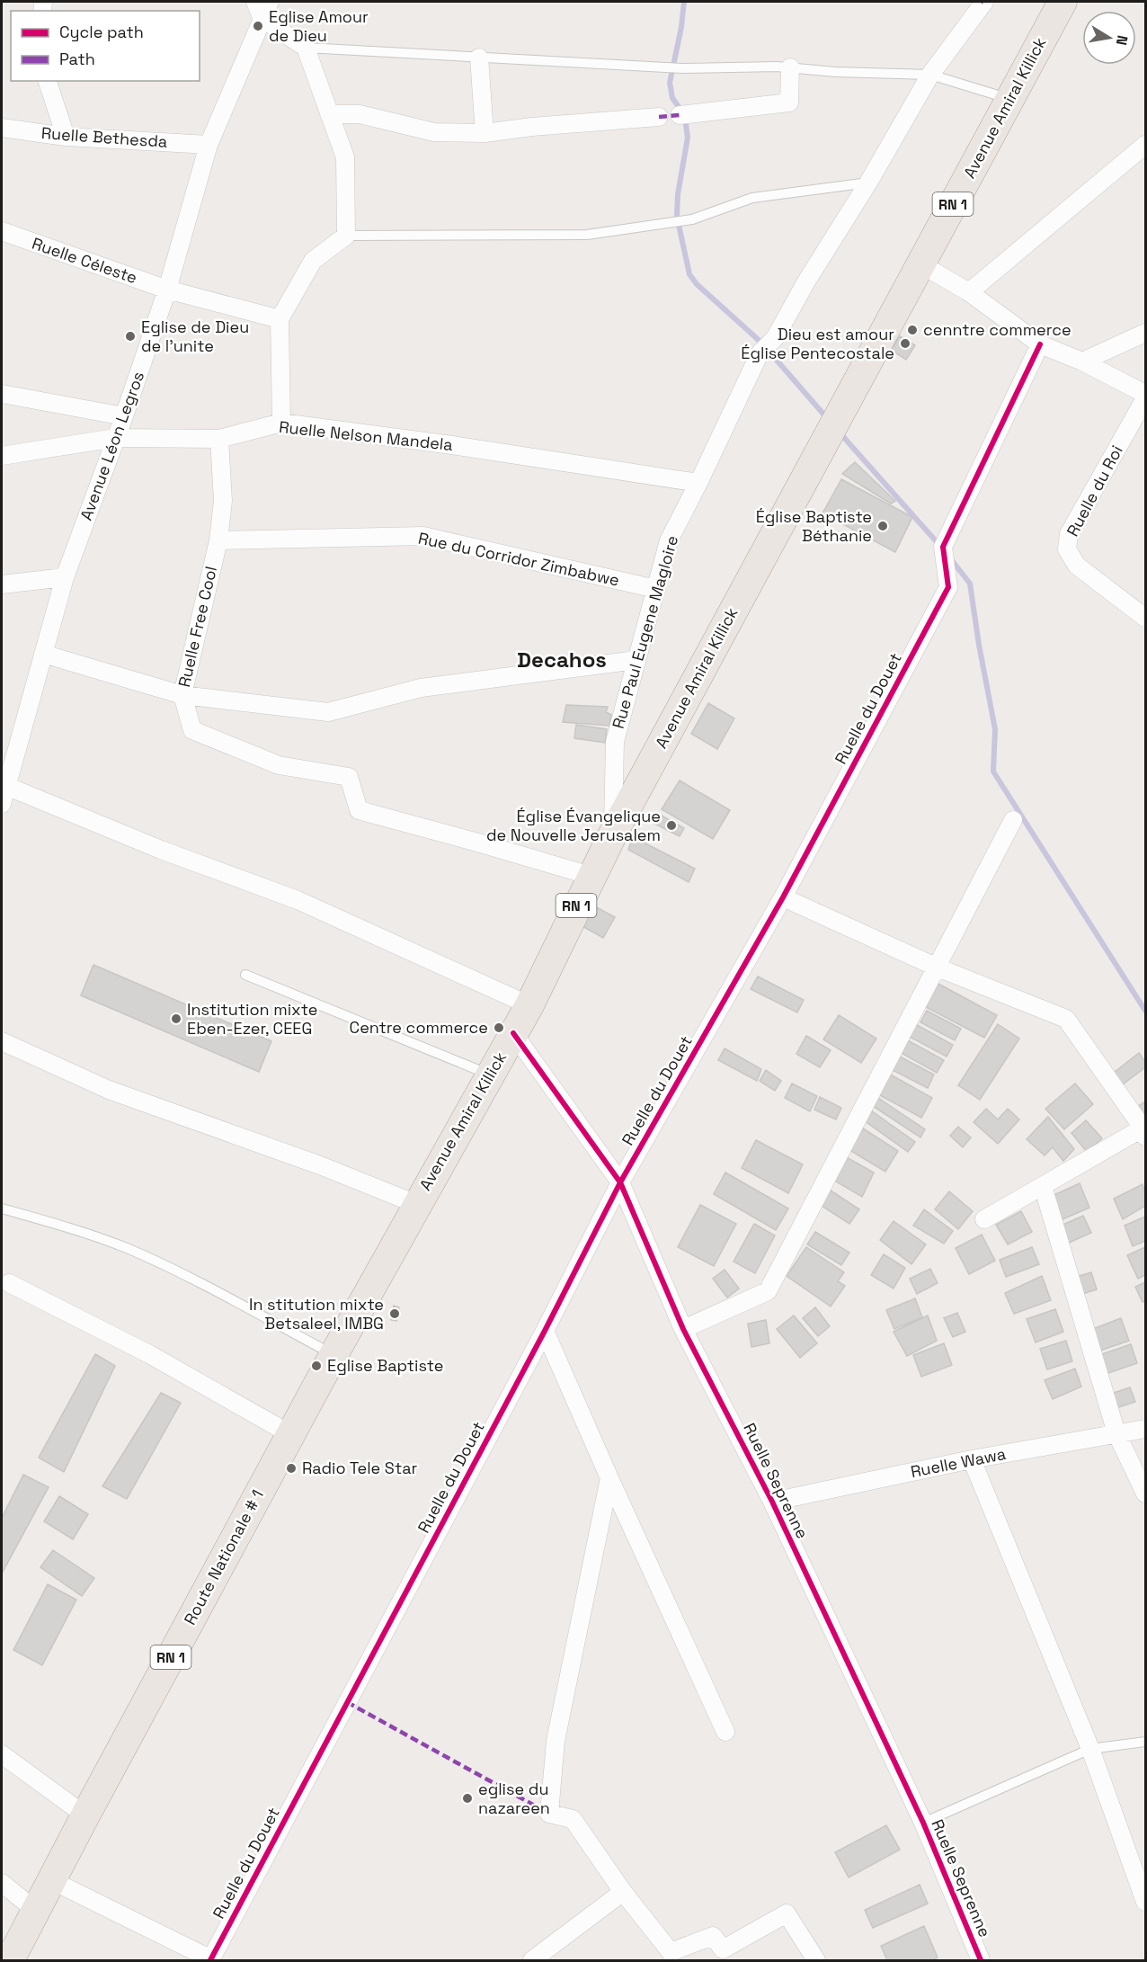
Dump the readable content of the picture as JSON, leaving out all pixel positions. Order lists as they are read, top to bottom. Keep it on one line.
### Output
{"streets":{"main road":["Avenue Amiral Killick","RN 1","Route Nationale # 1"],"street":["Ruelle Bethesda","Ruelle Céleste","Ruelle Nelson Mandela","Avenue Léon Legros","Ruelle du Roi","Rue du Corridor Zimbabwe","Ruelle Free Cool","Rue Paul Eugene Magloire","Ruelle du Douet","Ruelle Wawa","Ruelle Seprenne"]},"crossings":[["Avenue Amiral Killick","Ruelle Free Cool"],["Avenue Amiral Killick","Rue Paul Eugene Magloire"],["Avenue Amiral Killick","Ruelle Seprenne"],["Avenue Amiral Killick","Route Nationale # 1"],["Ruelle Bethesda","Avenue Léon Legros"],["Ruelle Céleste","Avenue Léon Legros"],["Ruelle Nelson Mandela","Avenue Léon Legros"],["Ruelle Nelson Mandela","Ruelle Free Cool"],["Ruelle Nelson Mandela","Rue Paul Eugene Magloire"],["Rue du Corridor Zimbabwe","Ruelle Free Cool"],["Rue du Corridor Zimbabwe","Rue Paul Eugene Magloire"],["Ruelle du Douet","Ruelle Seprenne"],["Ruelle Wawa","Ruelle Seprenne"]],"districts":["Decahos"],"places":["Eglise Amour de Dieu","cenntre commerce","Eglise de Dieu de l'unite","Dieu est amour Église Pentecostale","Église Baptiste Béthanie","Église Évangelique de Nouvelle Jerusalem","Institution mixte Eben-Ezer, CEEG","Centre commerce","In stitution mixte Betsaleel, IMBG","Eglise Baptiste","Radio Tele Star","eglise du nazareen"],"legend":["Cycle path","Path"],"north":"right"}
